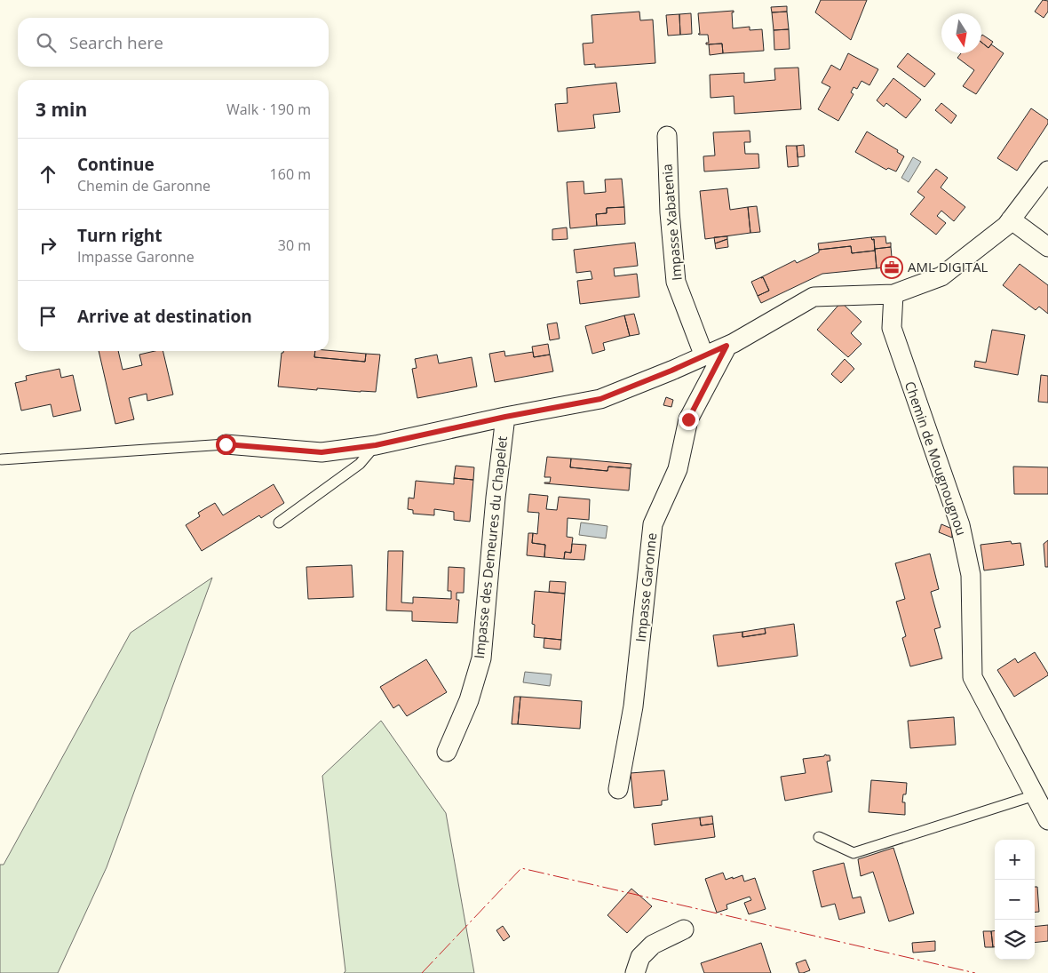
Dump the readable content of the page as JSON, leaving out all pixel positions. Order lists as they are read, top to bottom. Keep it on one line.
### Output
{"streets":{"street":["Impasse Xabatenia","Chemin de Mougnougnou","Impasse des Demeures du Chapelet","Impasse Garonne"]},"places":{"office":["AML DIGITAL"]},"north":"bottom","page":{"search":"Search here","heading":["3 min","Walk · 190 m"],"list":[["Continue","Chemin de Garonne","160 m"],["Turn right","Impasse Garonne","30 m"],"Arrive at destination"],"map_buttons":["+","−"]}}
